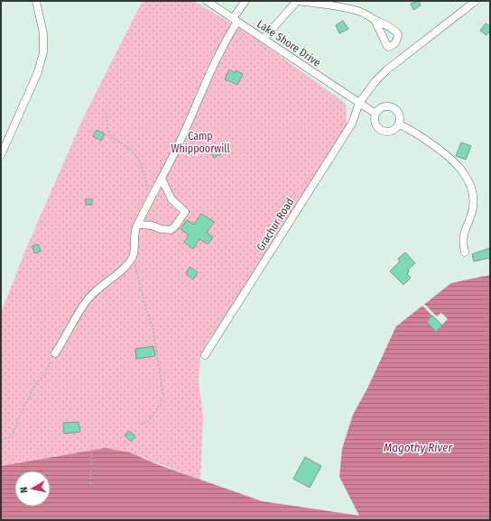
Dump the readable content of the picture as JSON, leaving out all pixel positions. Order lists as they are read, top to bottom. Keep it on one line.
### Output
{"streets":{"street":["Lake Shore Drive","Grachur Road"]},"crossings":[["Lake Shore Drive","Grachur Road"]],"water":["Magothy River"],"parks":["Camp Whippoorwill"],"north":"left"}
